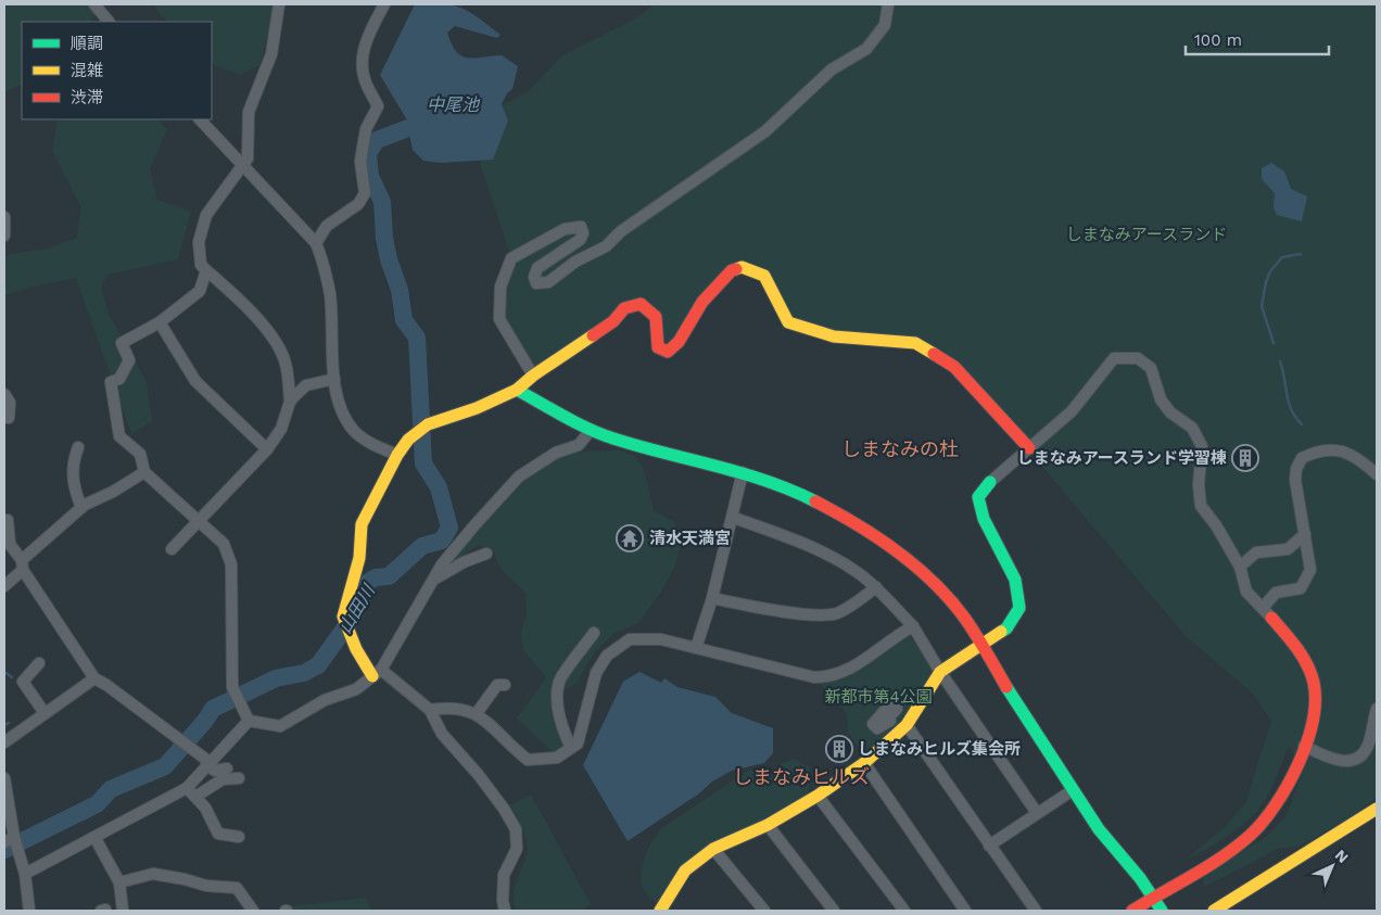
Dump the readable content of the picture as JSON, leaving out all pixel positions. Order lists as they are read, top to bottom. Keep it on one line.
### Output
{"districts":["しまなみの杜","しまなみヒルズ"],"water":["中尾池","山田川"],"parks":["しまなみアースランド","新都市第4公園"],"places":{"building":["しまなみアースランド学習棟","しまなみヒルズ集会所"],"temple":["清水天満宮"]},"legend":["順調","混雑","渋滞"],"scale_bar":"100 m","north":"top right"}
